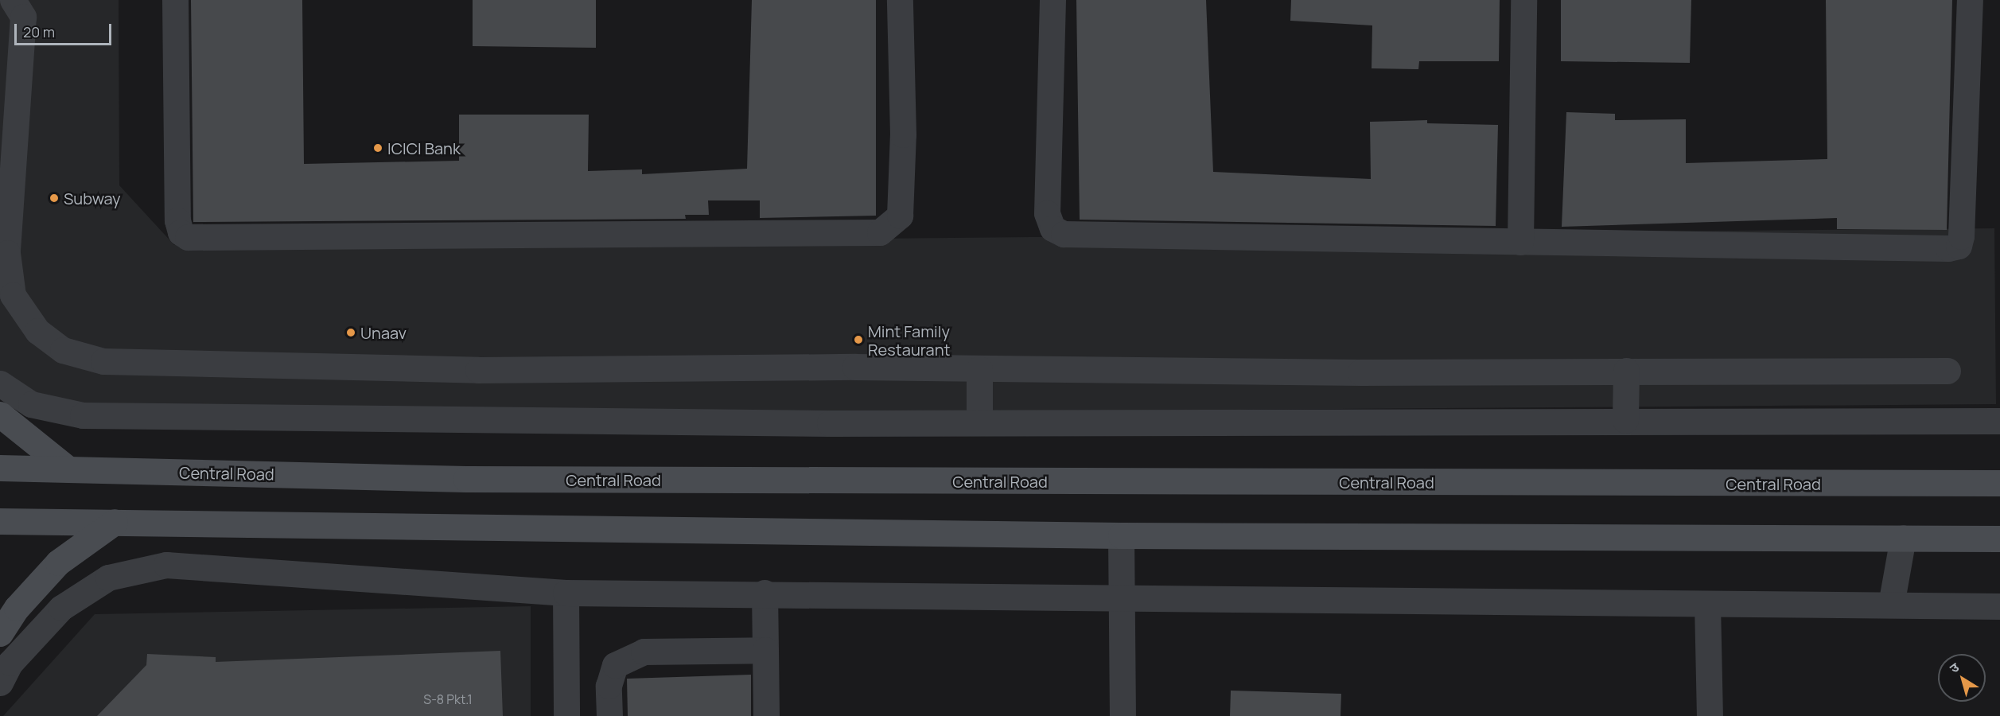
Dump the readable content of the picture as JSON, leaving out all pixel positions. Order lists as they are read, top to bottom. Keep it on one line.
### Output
{"streets":{"main road":["Central Road"]},"places":["ICICI Bank","Subway","Unaav","Mint Family Restaurant"],"house_numbers":["S-8 Pkt.1"],"scale_bar":"20 m","north":"top left"}
